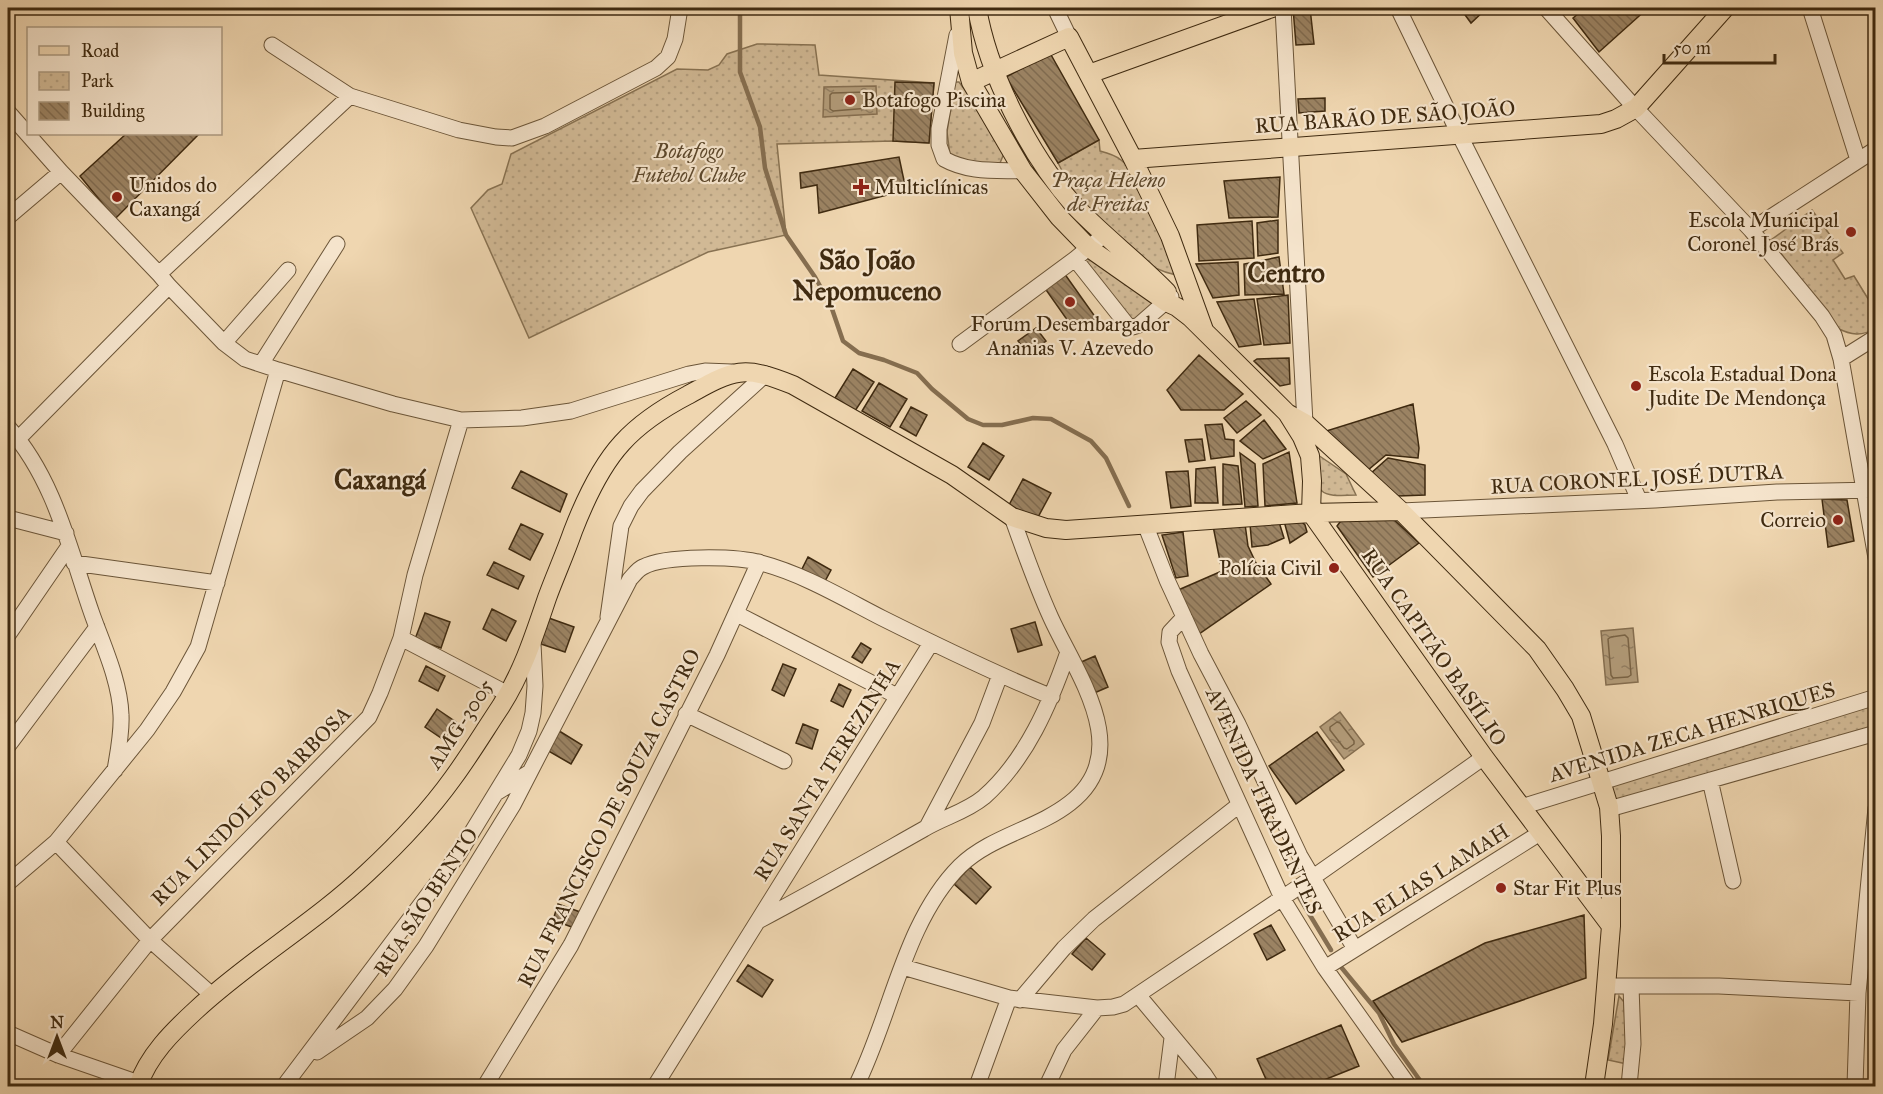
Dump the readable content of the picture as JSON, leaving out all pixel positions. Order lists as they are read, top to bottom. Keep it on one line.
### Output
{"streets":{"main road":["RUA BARÃO DE SÃO JOÃO","RUA CAPITÃO BASÍLIO","AMG-3005"],"street":["RUA CORONEL JOSÉ DUTRA","AVENIDA ZECA HENRIQUES","RUA SANTA TEREZINHA","AVENIDA TIRADENTES","RUA LINDOLFO BARBOSA","RUA FRANCISCO DE SOUZA CASTRO","RUA ELIAS LAMAH","RUA SÃO BENTO"]},"crossings":[["RUA CAPITÃO BASÍLIO","AVENIDA ZECA HENRIQUES"],["RUA CAPITÃO BASÍLIO","RUA ELIAS LAMAH"],["RUA SANTA TEREZINHA","RUA SÃO BENTO"],["AVENIDA TIRADENTES","RUA ELIAS LAMAH"],["RUA FRANCISCO DE SOUZA CASTRO","RUA SÃO BENTO"]],"districts":["São João Nepomuceno","Centro","Caxangá"],"parks":["Botafogo Futebol Clube","Praça Heleno de Freitas"],"places":{"other":["Botafogo Piscina","Unidos do Caxangá","Escola Municipal Coronel José Brás","Forum Desembargador Ananias V. Azevedo","Escola Estadual Dona Judite De Mendonça","Correio","Polícia Civil","Star Fit Plus"],"health":["Multiclínicas"]},"legend":["Road","Park","Building"],"scale_bar":"50 m","north":"top"}
